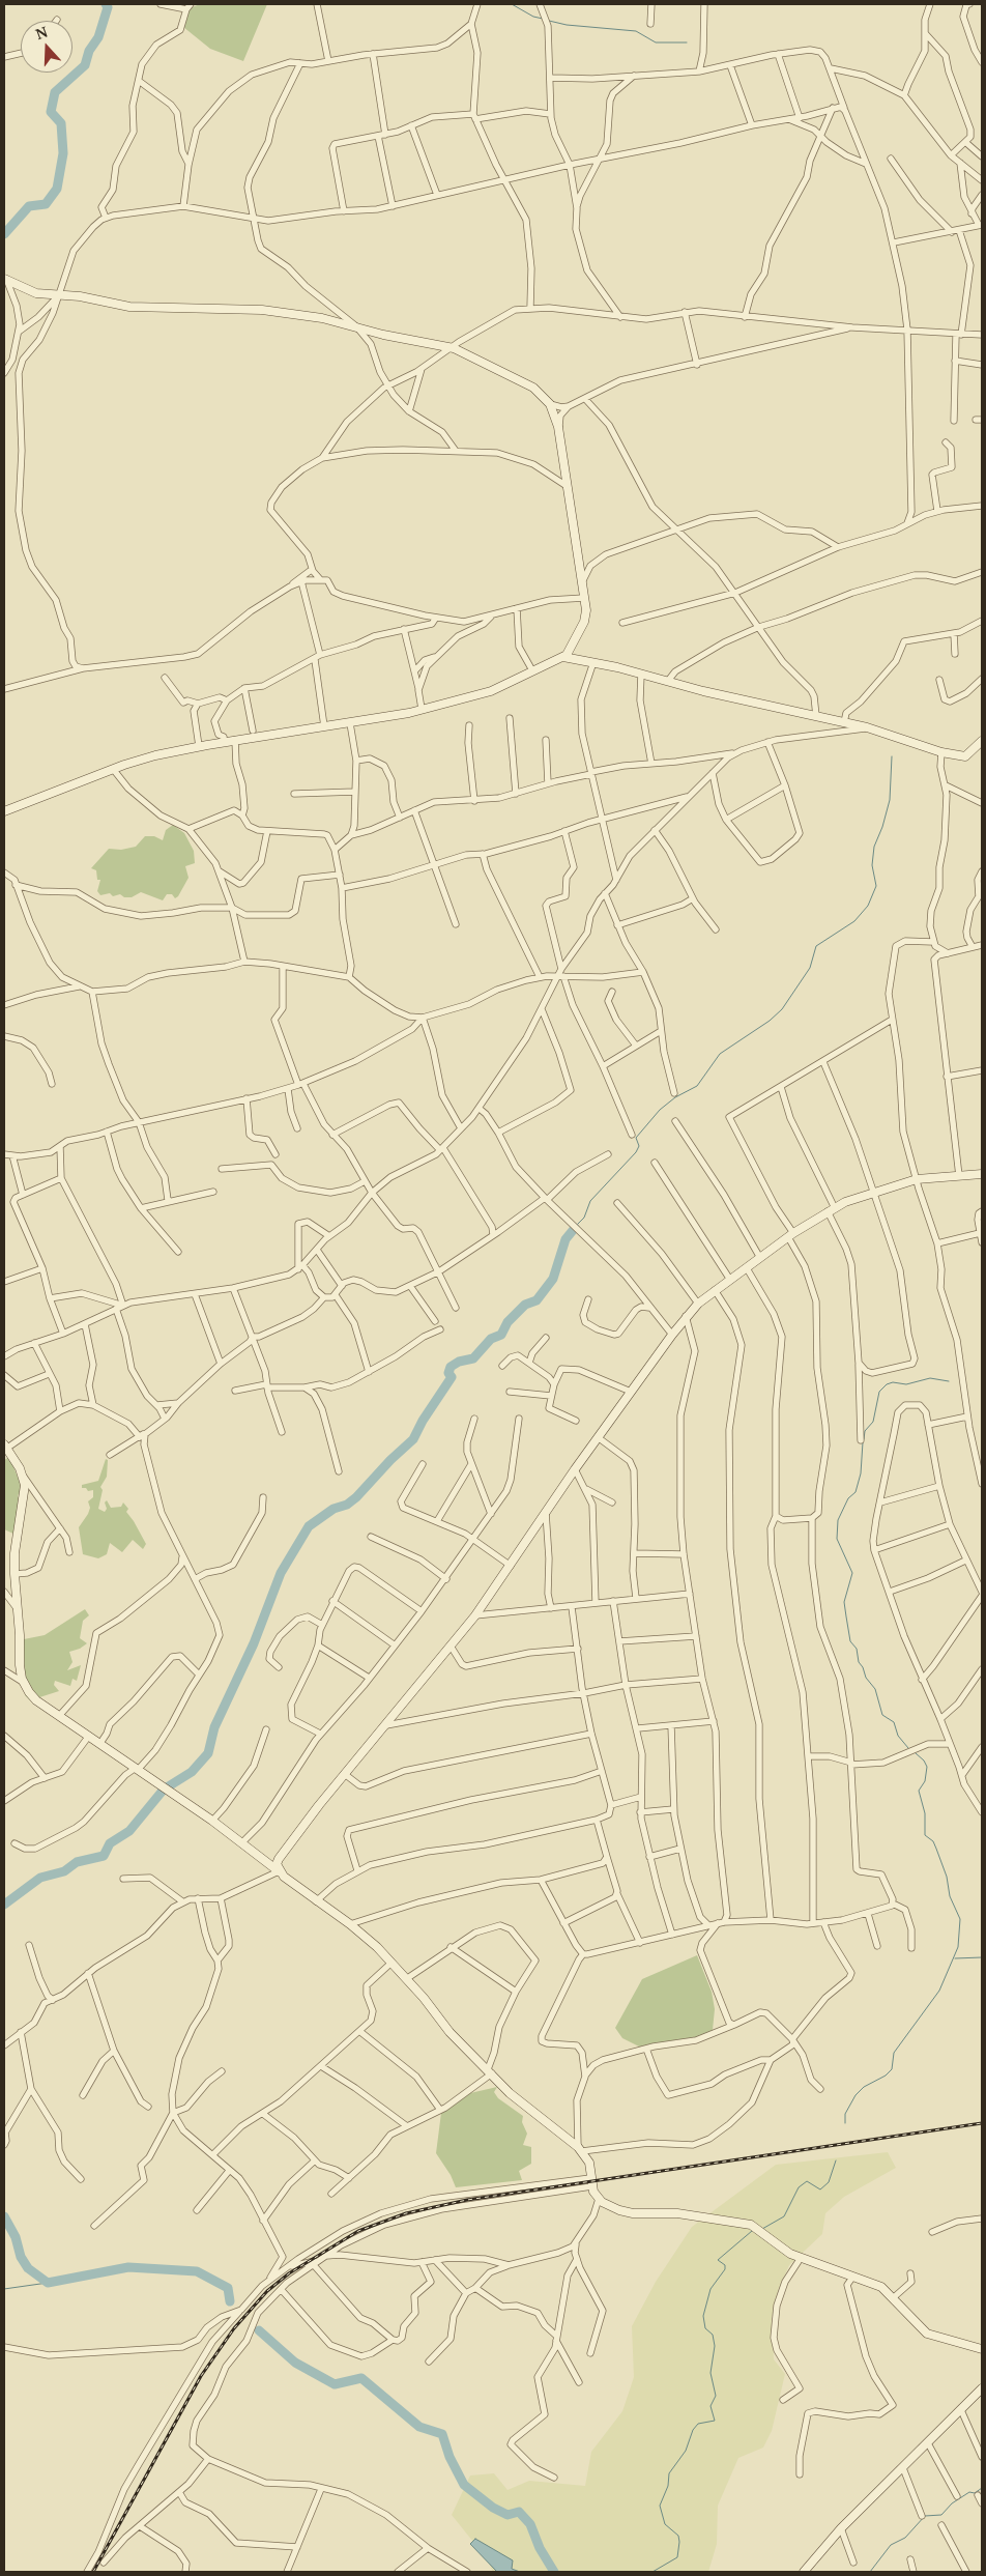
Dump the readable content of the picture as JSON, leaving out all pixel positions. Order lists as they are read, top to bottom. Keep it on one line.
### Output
{"north":"top"}
